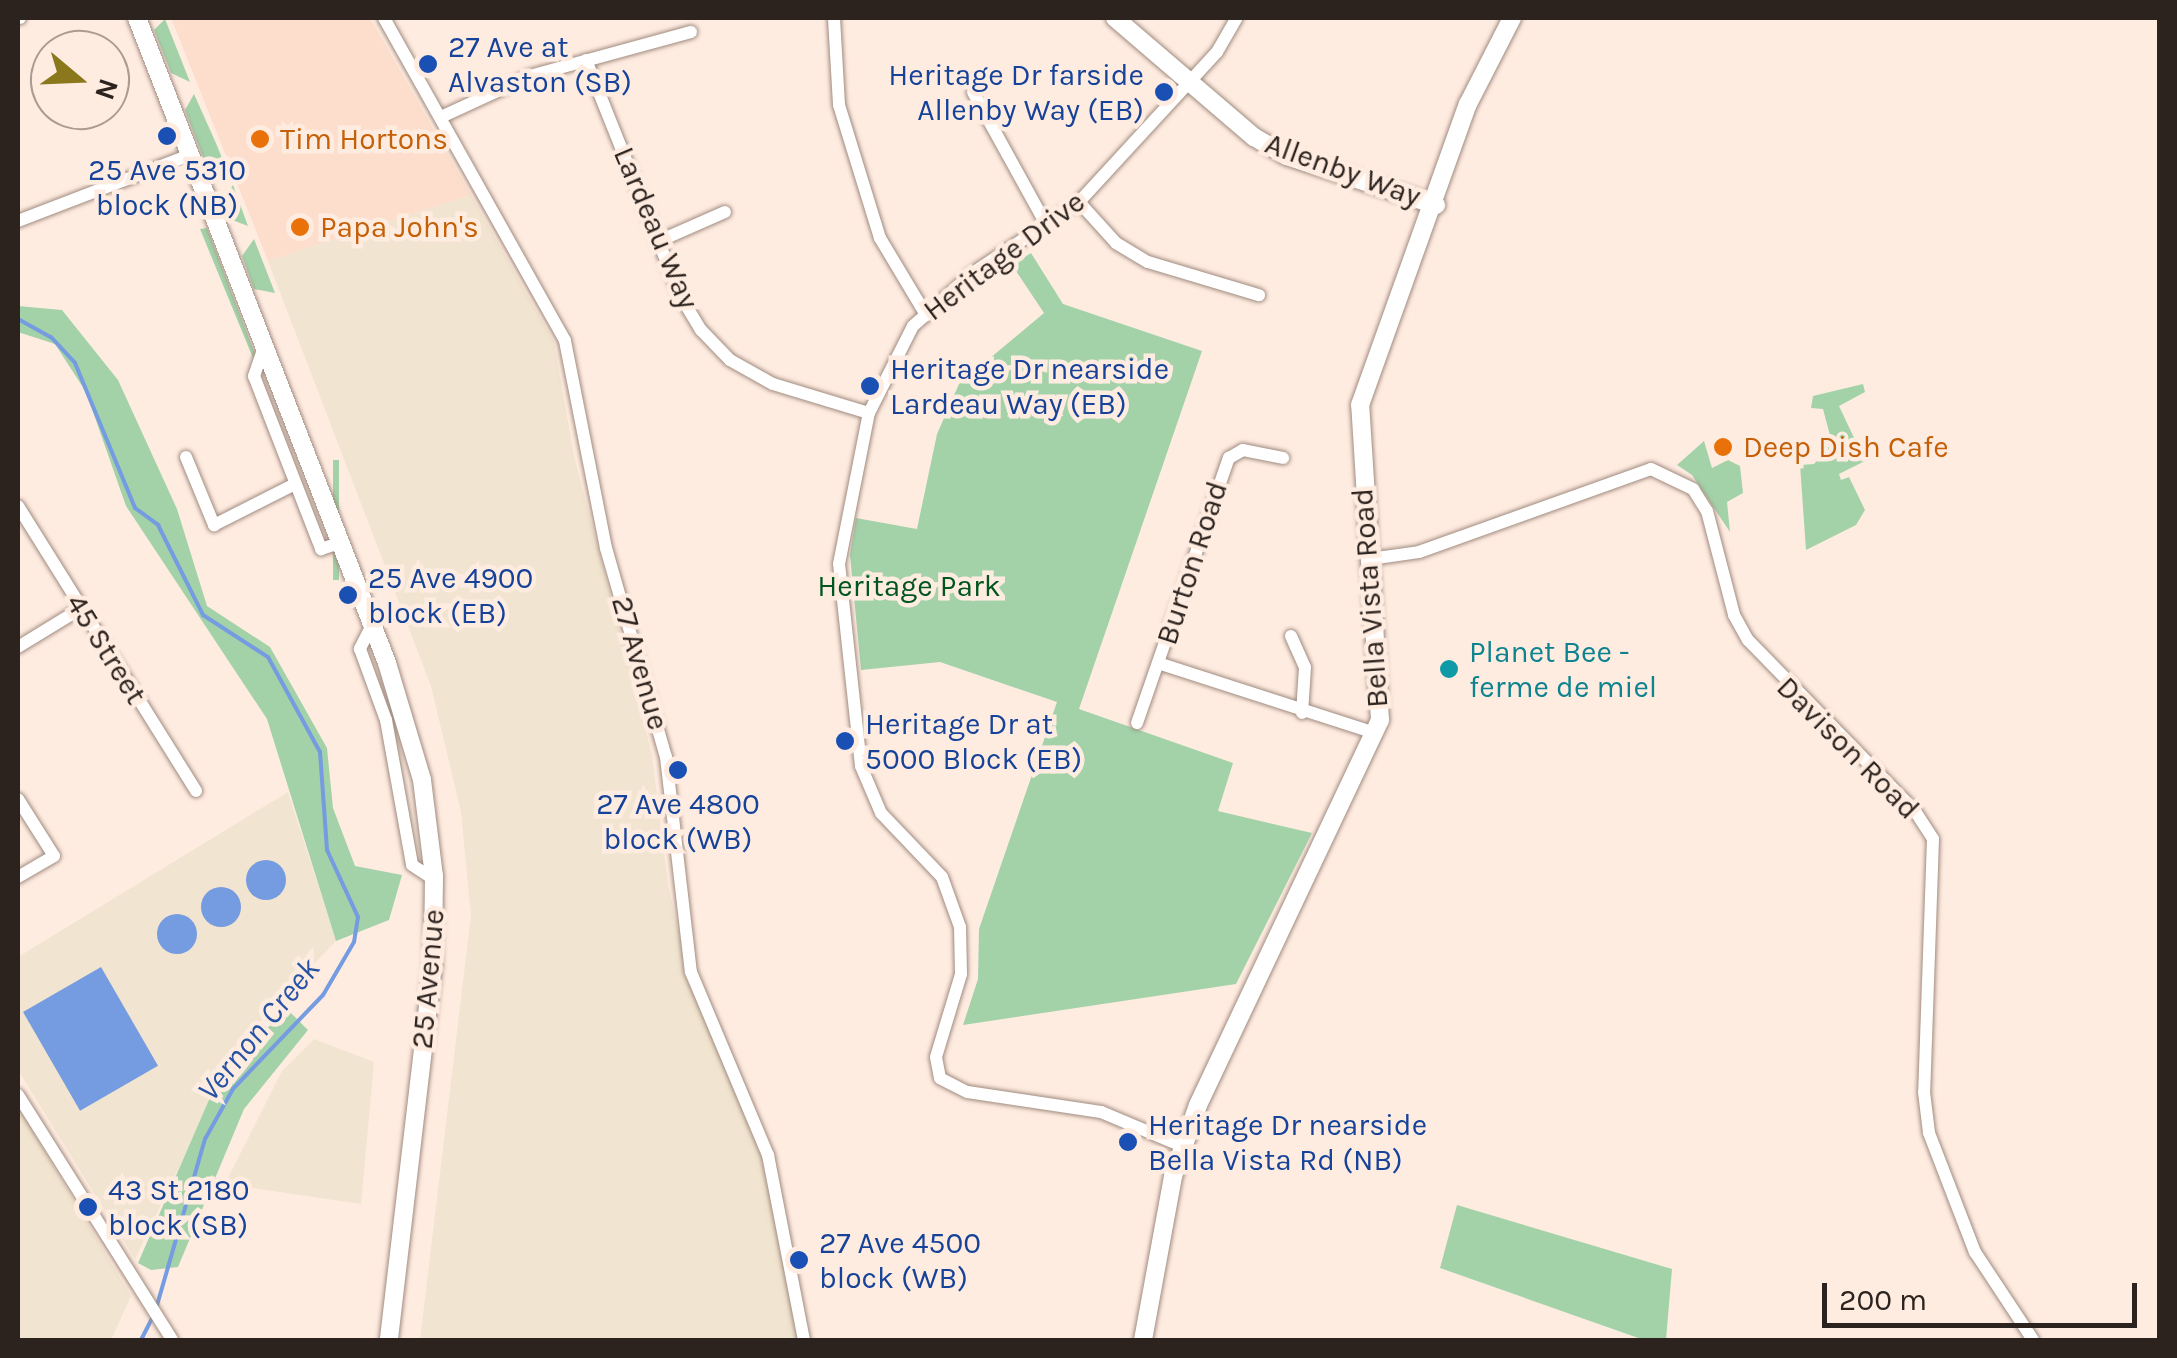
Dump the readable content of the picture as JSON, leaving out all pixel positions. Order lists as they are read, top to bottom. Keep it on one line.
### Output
{"streets":{"street":["Allenby Way","Lardeau Way","Heritage Drive","Burton Road","Bella Vista Road","45 Street","27 Avenue","Davison Road","25 Avenue"]},"crossings":[["Allenby Way","Heritage Drive"],["Allenby Way","Bella Vista Road"],["Lardeau Way","Heritage Drive"],["Heritage Drive","Bella Vista Road"],["Bella Vista Road","Davison Road"]],"water":["Vernon Creek"],"parks":["Heritage Park"],"places":["27 Ave at Alvaston (SB)","Heritage Dr farside Allenby Way (EB)","25 Ave 5310 block (NB)","Tim Hortons","Papa John's","Heritage Dr nearside Lardeau Way (EB)","Deep Dish Cafe","25 Ave 4900 block (EB)","Planet Bee - ferme de miel","Heritage Dr at 5000 Block (EB)","27 Ave 4800 block (WB)","Heritage Dr nearside Bella Vista Rd (NB)","43 St 2180 block (SB)","27 Ave 4500 block (WB)"],"scale_bar":"200 m","north":"right"}
